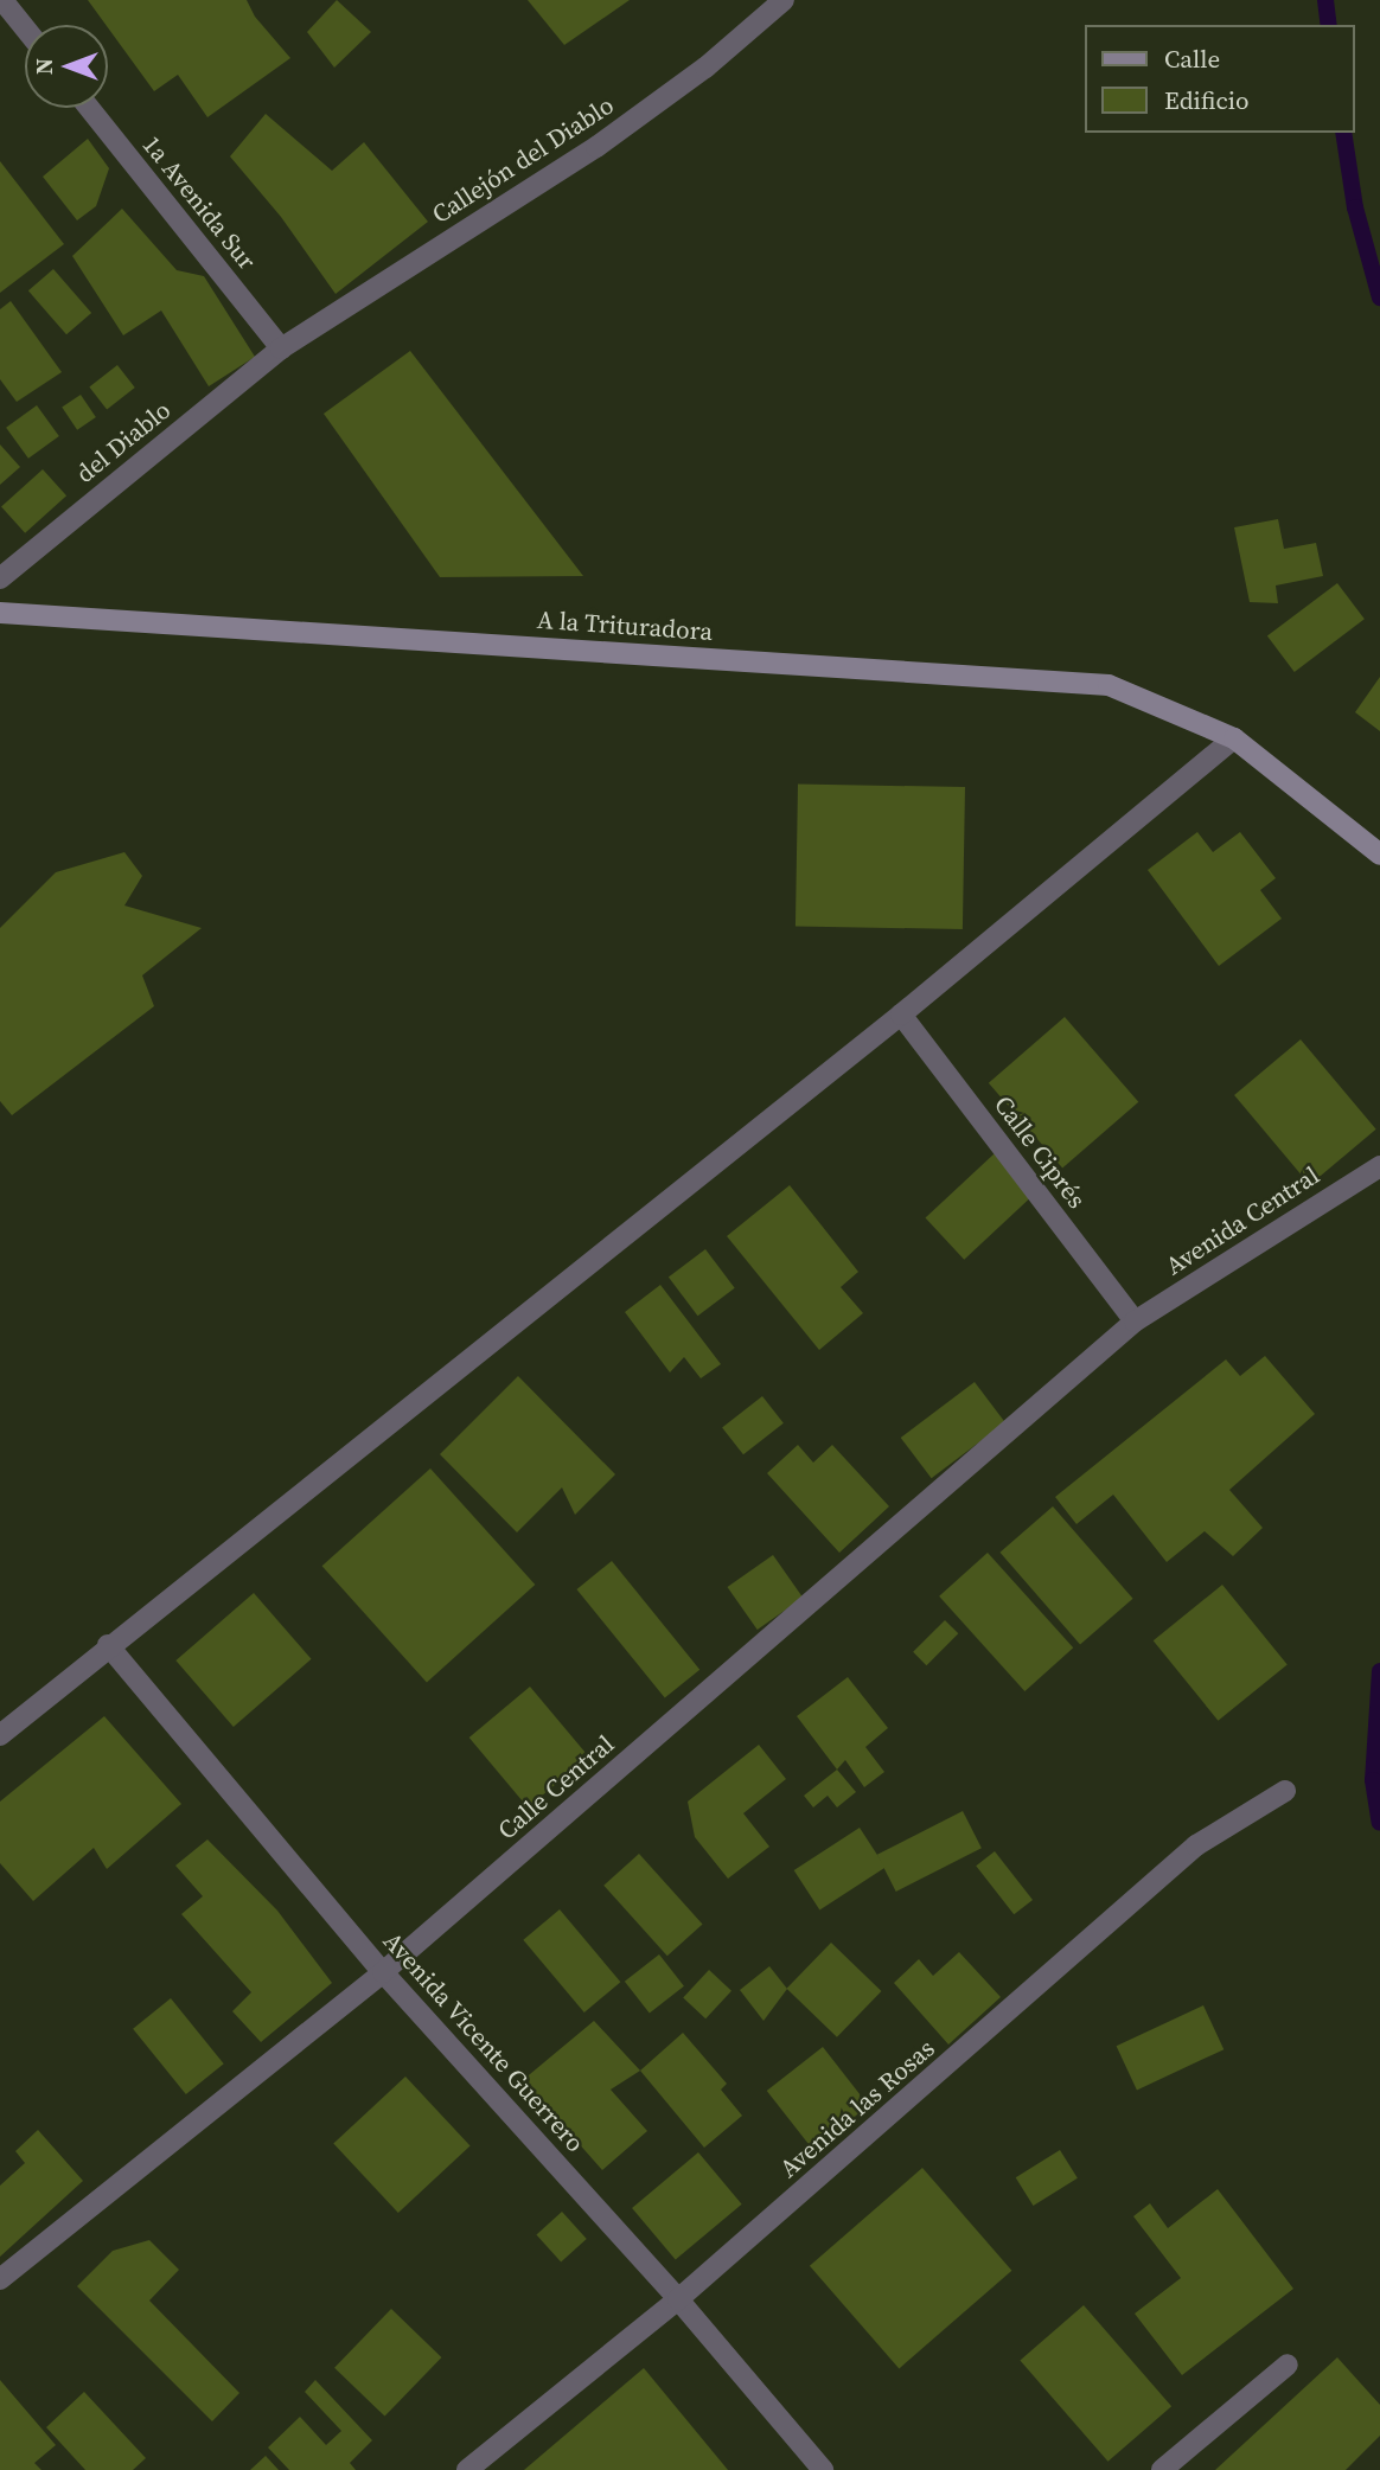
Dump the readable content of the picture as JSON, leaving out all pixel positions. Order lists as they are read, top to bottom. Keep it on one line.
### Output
{"streets":{"street":["Callejón del Diablo","1a Avenida Sur","del Diablo","A la Trituradora","Calle Ciprés","Avenida Central","Calle Central","Avenida Vicente Guerrero","Avenida las Rosas"]},"crossings":[["Callejón del Diablo","1a Avenida Sur"],["Callejón del Diablo","del Diablo"],["1a Avenida Sur","del Diablo"],["Calle Ciprés","Avenida Central"],["Calle Ciprés","Calle Central"],["Avenida Central","Calle Central"],["Calle Central","Avenida Vicente Guerrero"],["Avenida Vicente Guerrero","Avenida las Rosas"]],"legend":["Calle","Edificio"],"north":"left"}
